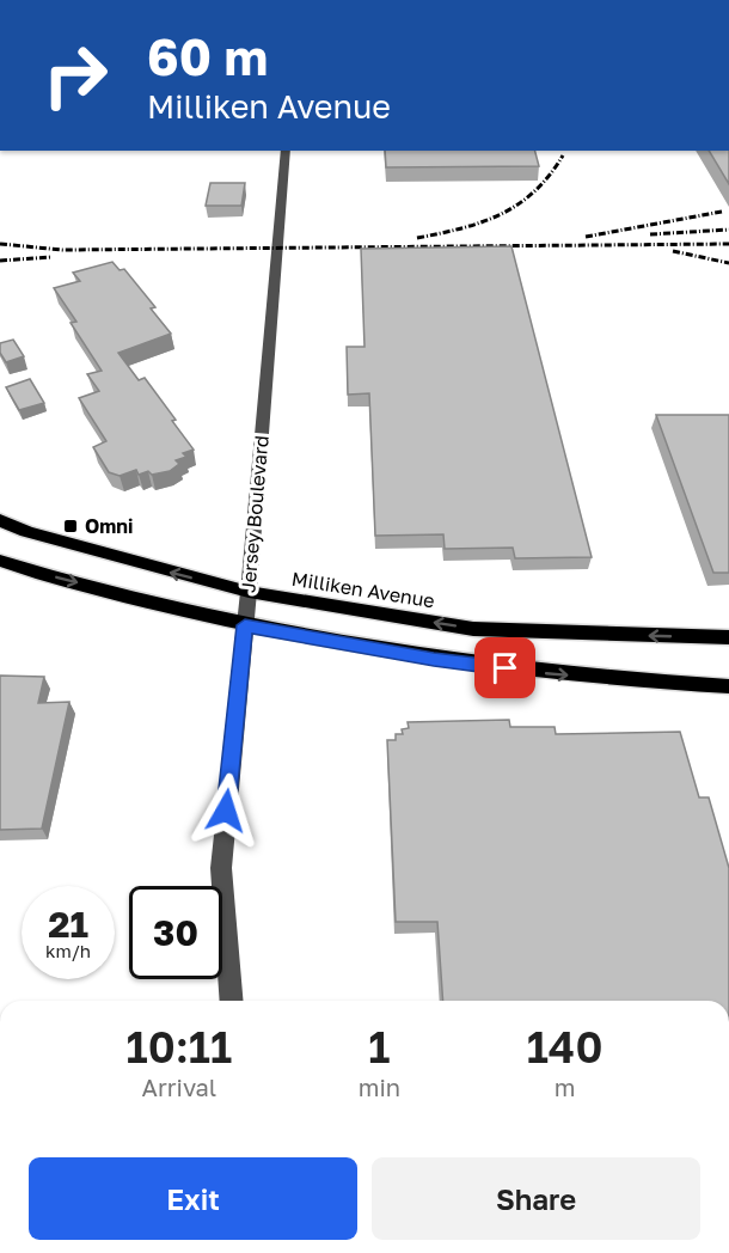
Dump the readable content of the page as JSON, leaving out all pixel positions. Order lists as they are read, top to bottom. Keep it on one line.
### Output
{"streets":{"main road":["Milliken Avenue"],"street":["Jersey Boulevard"]},"crossings":[["Jersey Boulevard","Milliken Avenue"]],"places":{"transit":["Omni"]},"page":{"turn":["60 m","Milliken Avenue"],"speed":"21 km/h","limit":"30","eta":["10:11","Arrival","1","min","140","m"],"buttons":["Exit","Share"]}}
